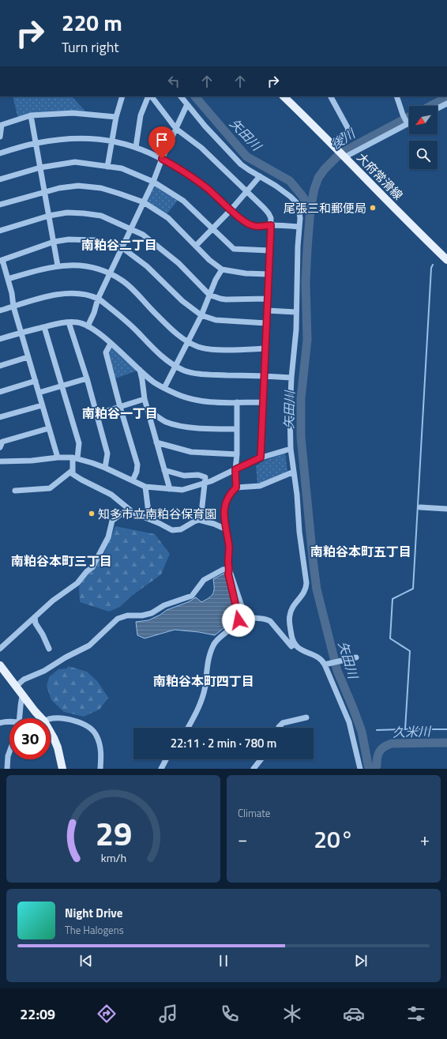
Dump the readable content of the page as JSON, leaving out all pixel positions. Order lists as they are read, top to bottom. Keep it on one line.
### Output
{"streets":{"main road":["大府常滑線"]},"districts":["南粕谷二丁目","南粕谷一丁目","南粕谷本町五丁目","南粕谷本町三丁目","南粕谷本町四丁目"],"water":["矢田川","後川","久米川"],"places":["尾張三和郵便局","知多市立南粕谷保育園"],"north":"bottom left","page":{"turn":["220 m","Turn right"],"limit":"30","trip":"22:11 · 2 min · 780 m","tile":"Climate","heat":["−","20°","+"],"song":["Night Drive","The Halogens"],"tabs":"22:09","gauge":["29","km/h"]}}
